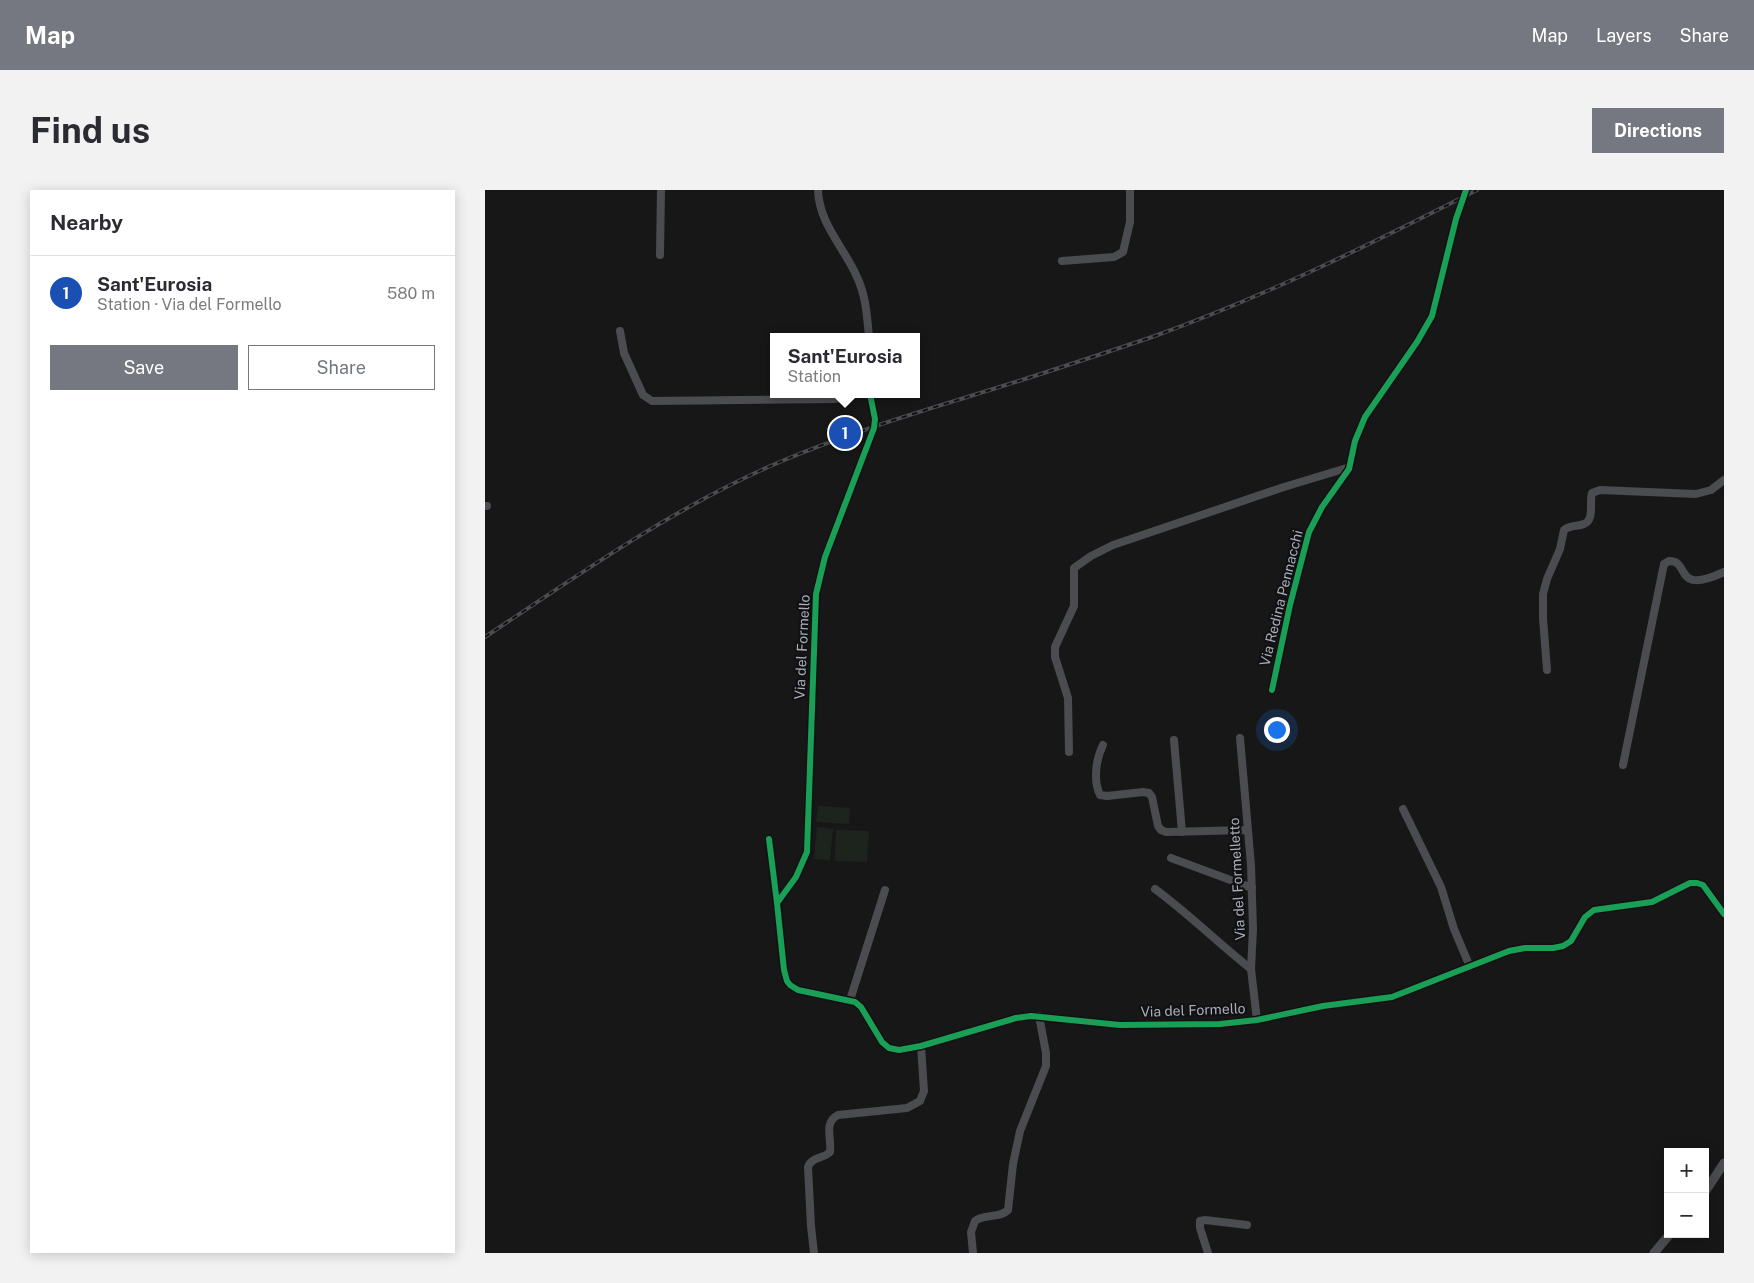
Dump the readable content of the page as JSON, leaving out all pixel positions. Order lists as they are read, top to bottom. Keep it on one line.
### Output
{"streets":{"street":["Via Redina Pennacchi","Via del Formello","Via del Formelletto"]},"crossings":[["Via del Formello","Via del Formelletto"]],"page":{"header":"Map","nav":["Map","Layers","Share"],"buttons":["Directions",["Save","Share"]],"title":"Find us","heading":"Nearby","list":[{"mark":"1","name":"Sant'Eurosia","note":"Station · Via del Formello","value":"580 m"}],"popup":["Sant'Eurosia","Station"],"pins":"1","map_buttons":["+","−"]}}
